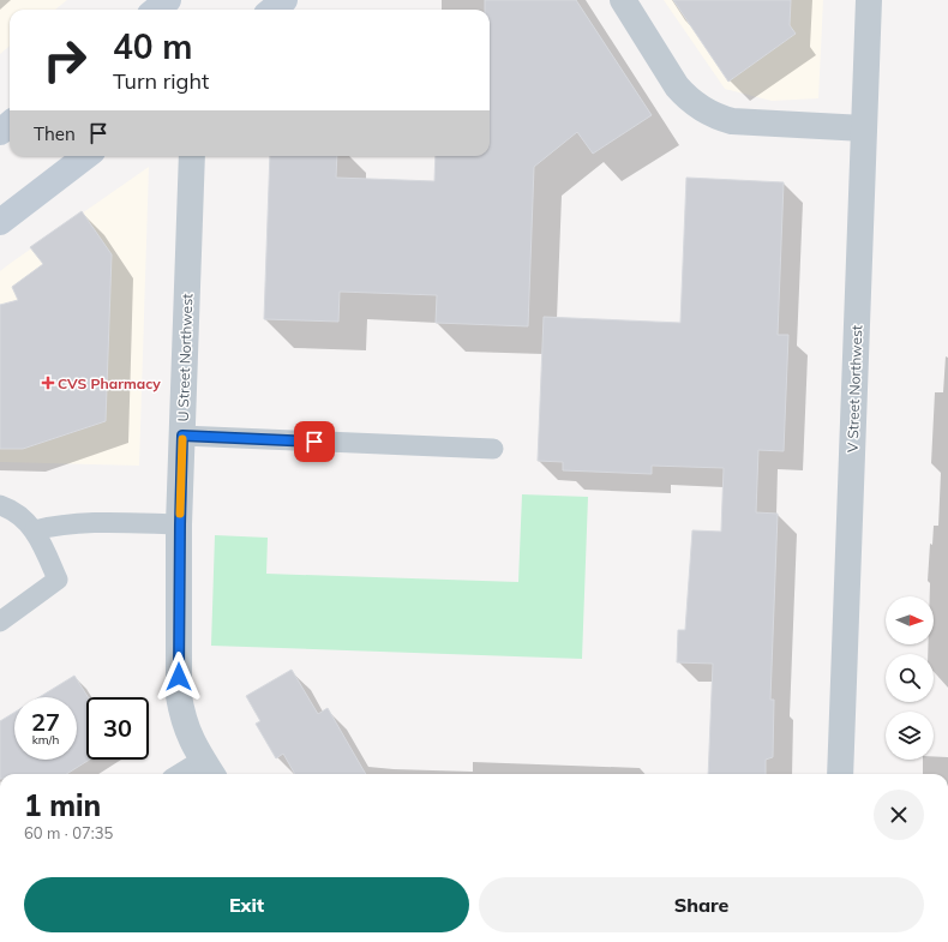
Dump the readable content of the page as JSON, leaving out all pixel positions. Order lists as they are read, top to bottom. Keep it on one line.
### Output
{"streets":{"street":["U Street Northwest","V Street Northwest"]},"places":{"health":["CVS Pharmacy"]},"north":"right","page":{"turn":["40 m","Turn right"],"then":"Then","speed":"27 km/h","limit":"30","heading":["1 min","60 m · 07:35"],"buttons":["Exit","Share"]}}
